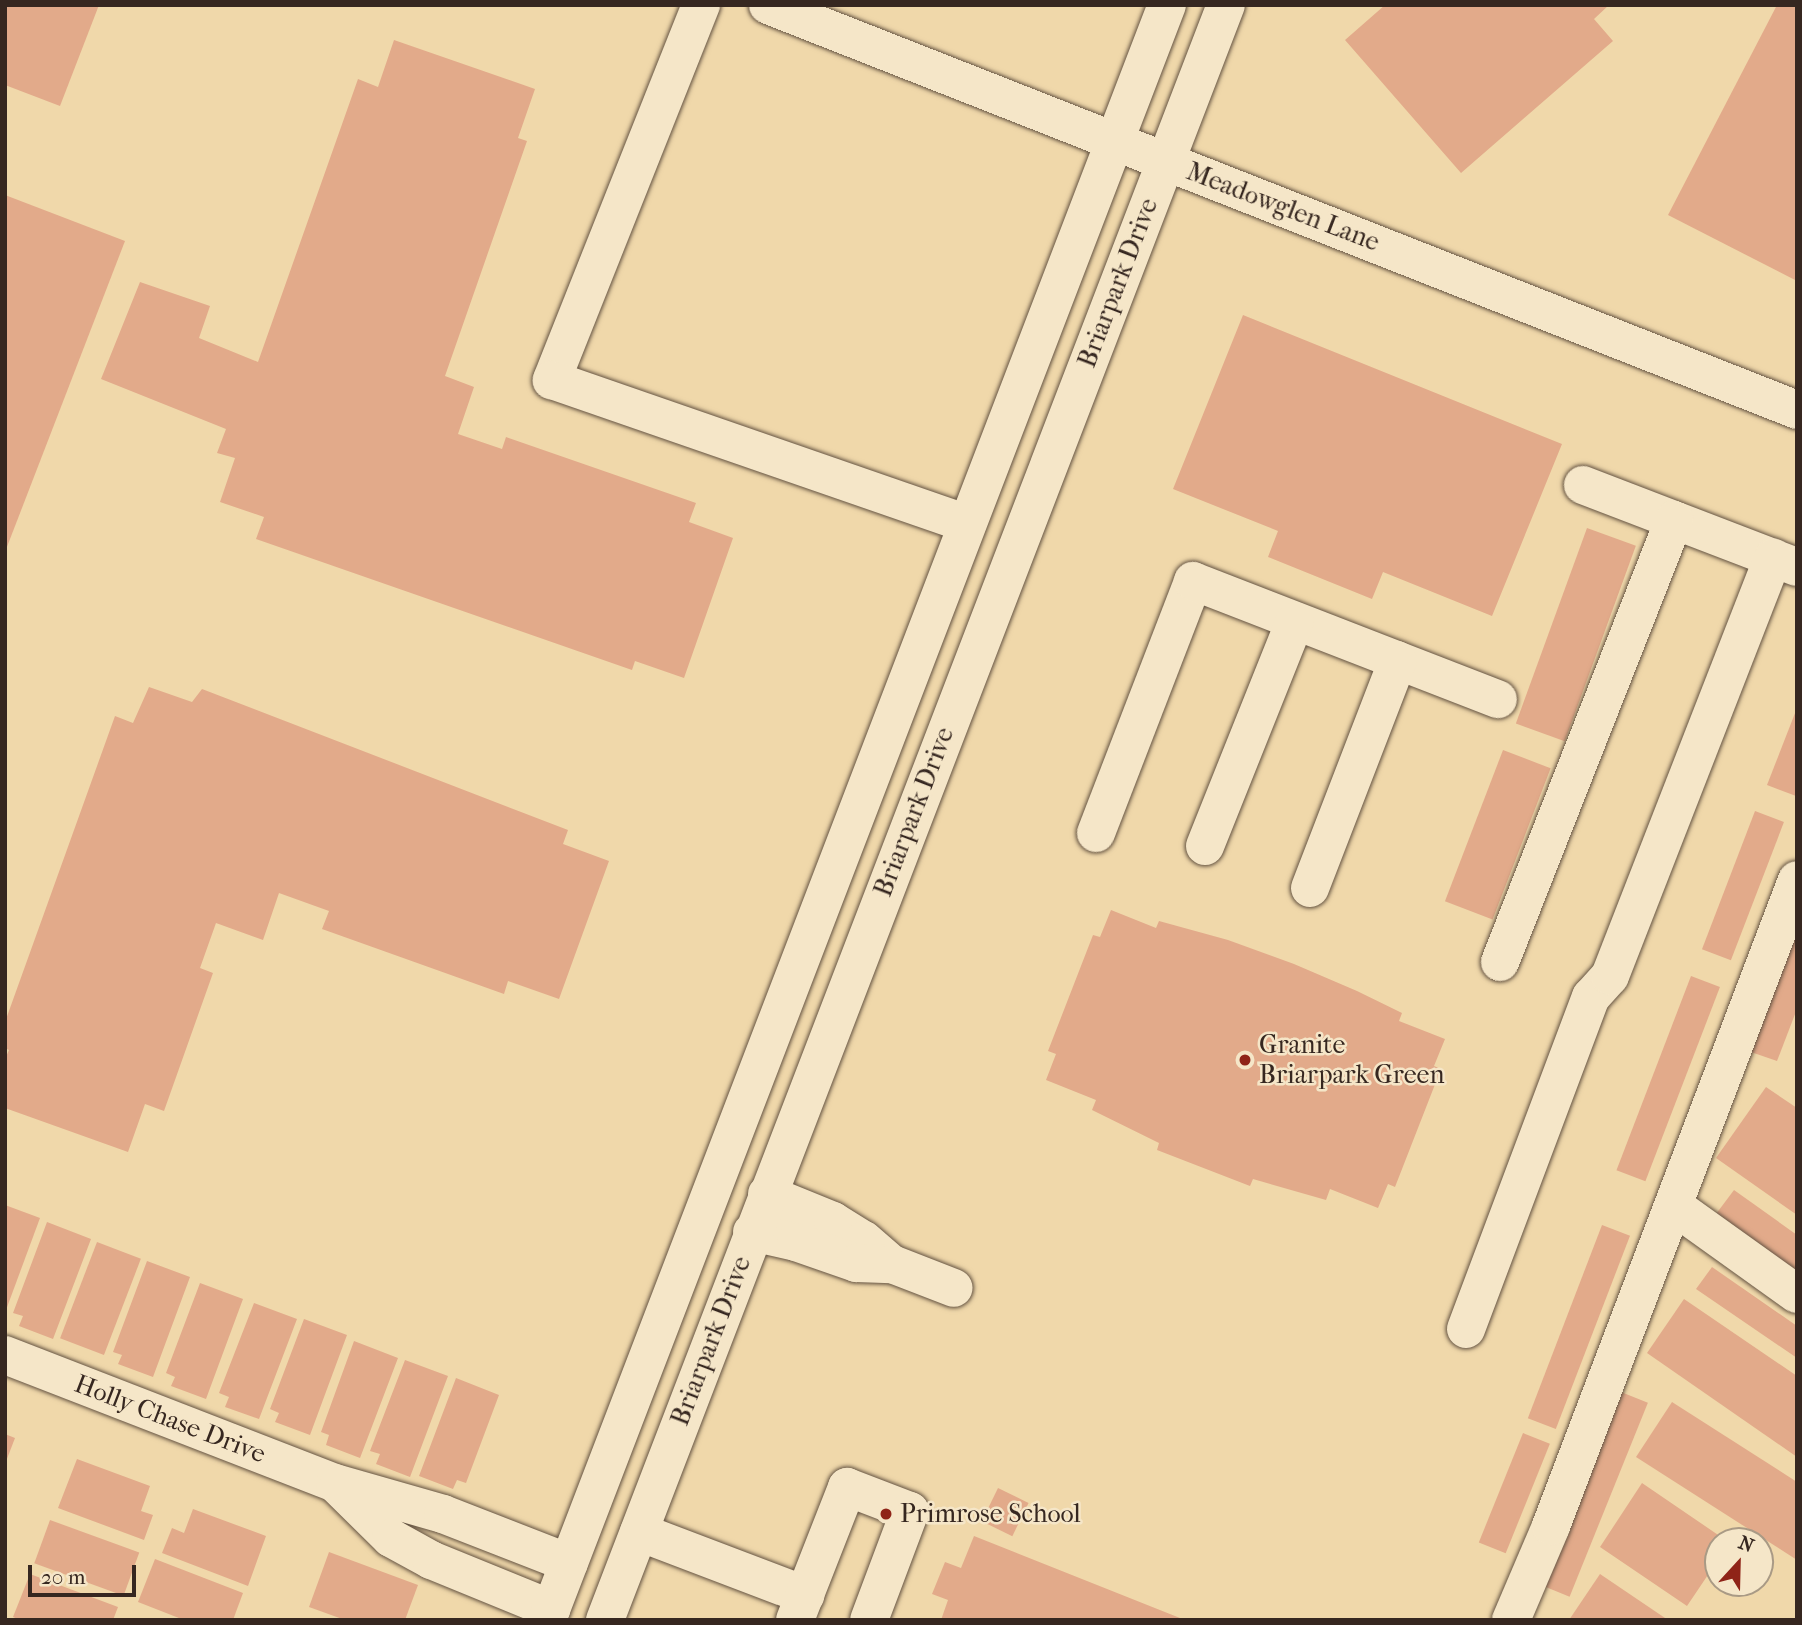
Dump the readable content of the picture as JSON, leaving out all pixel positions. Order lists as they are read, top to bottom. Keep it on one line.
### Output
{"streets":{"street":["Meadowglen Lane","Briarpark Drive","Holly Chase Drive"]},"crossings":[["Meadowglen Lane","Briarpark Drive"],["Briarpark Drive","Holly Chase Drive"]],"places":["Granite Briarpark Green","Primrose School"],"scale_bar":"20 m","north":"top"}
